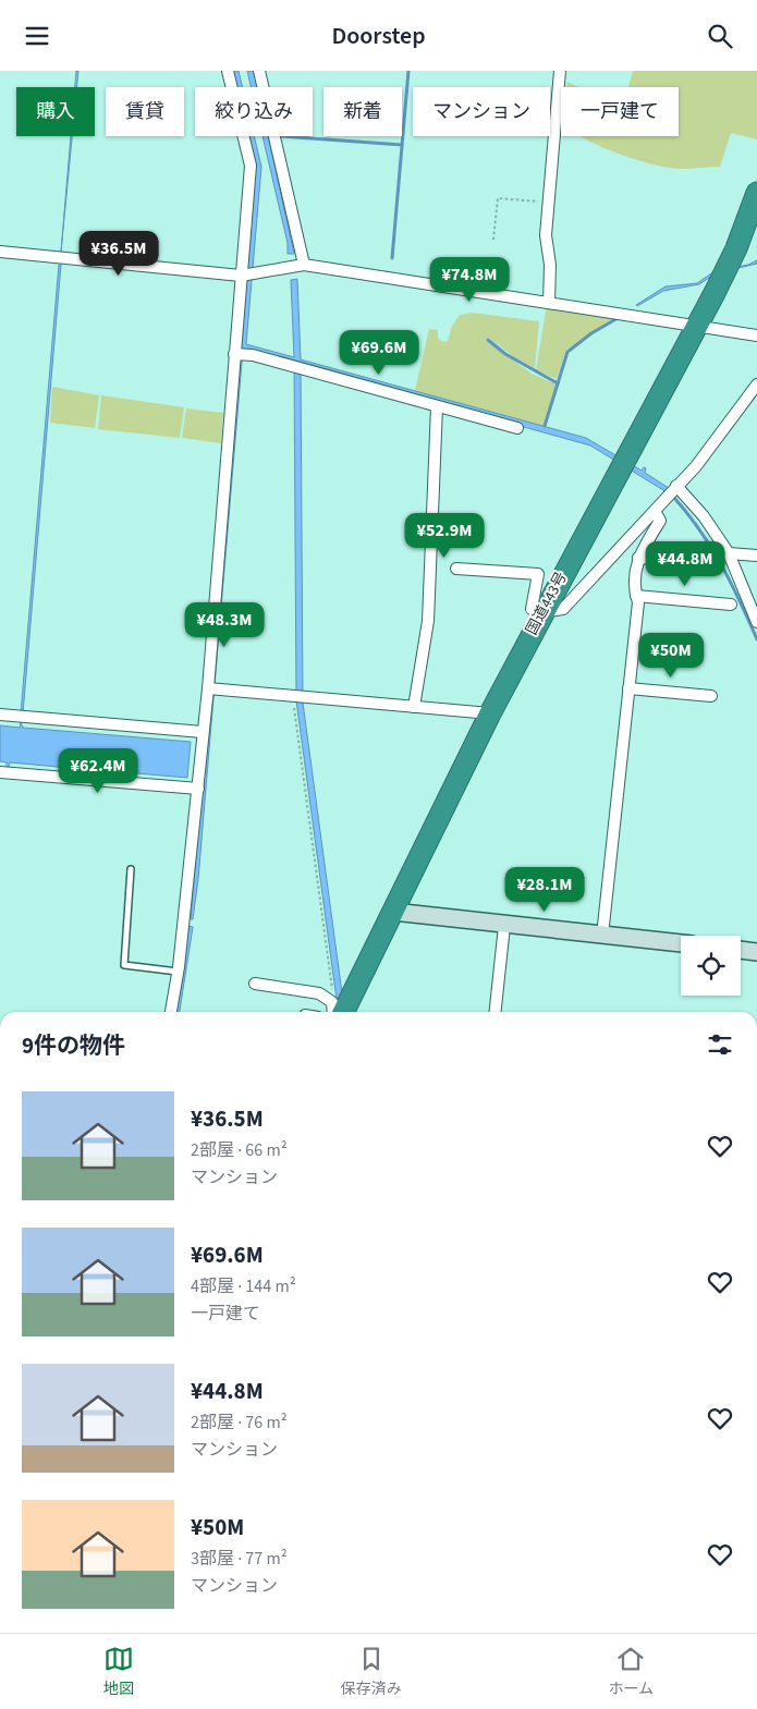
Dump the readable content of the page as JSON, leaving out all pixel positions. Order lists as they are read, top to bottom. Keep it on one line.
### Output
{"streets":{"highway":["国道443号"]},"page":{"header":"Doorstep","chip":["購入","賃貸","絞り込み","新着","マンション","一戸建て"],"price":["¥36.5M","¥74.8M","¥69.6M","¥52.9M","¥44.8M","¥48.3M","¥50M","¥62.4M","¥28.1M"],"heading":"9件の物件","list":[{"name":"¥36.5M","note":"2部屋 · 66 m² · マンション"},{"name":"¥69.6M","note":"4部屋 · 144 m² · 一戸建て"},{"name":"¥44.8M","note":"2部屋 · 76 m² · マンション"},{"name":"¥50M","note":"3部屋 · 77 m² · マンション"}],"tabs":["地図","保存済み","ホーム"]}}
